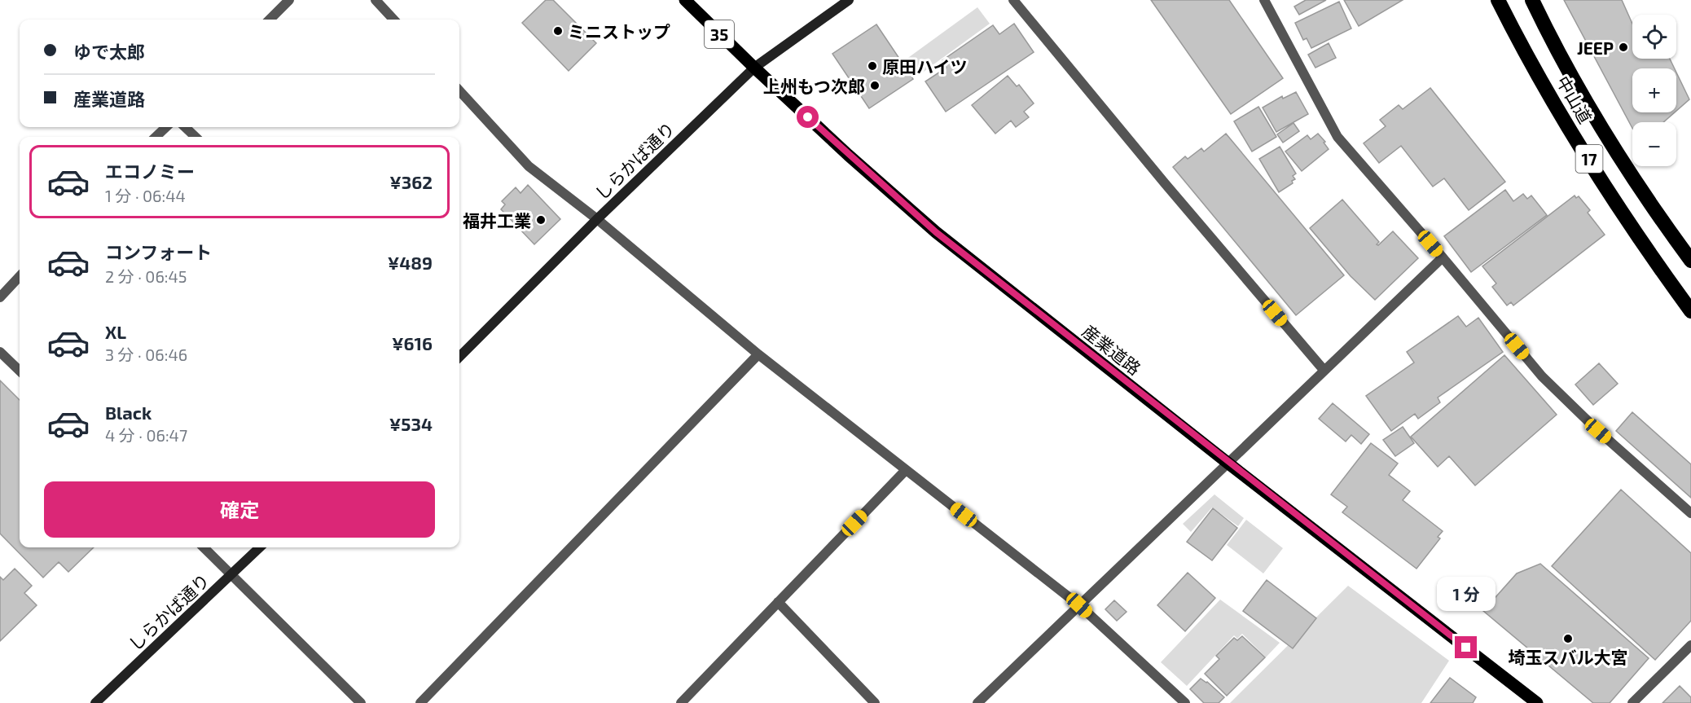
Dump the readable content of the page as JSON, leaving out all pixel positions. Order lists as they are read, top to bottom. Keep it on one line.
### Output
{"streets":{"highway":["中山道","17"],"main road":["35","産業道路"],"street":["しらかば通り"]},"crossings":[["しらかば通り","産業道路"]],"places":["ミニストップ","JEEP","原田ハイツ","上州もつ次郎","福井工業","埼玉スバル大宮"],"page":{"map_buttons":["+","−"],"banner":["ゆで太郎","産業道路"],"list":[{"name":"エコノミー","note":"1 分 · 06:44","value":"¥362"},{"name":"コンフォート","note":"2 分 · 06:45","value":"¥489"},{"name":"XL","note":"3 分 · 06:46","value":"¥616"},{"name":"Black","note":"4 分 · 06:47","value":"¥534"}],"buttons":"確定","bubble":"1 分"}}
